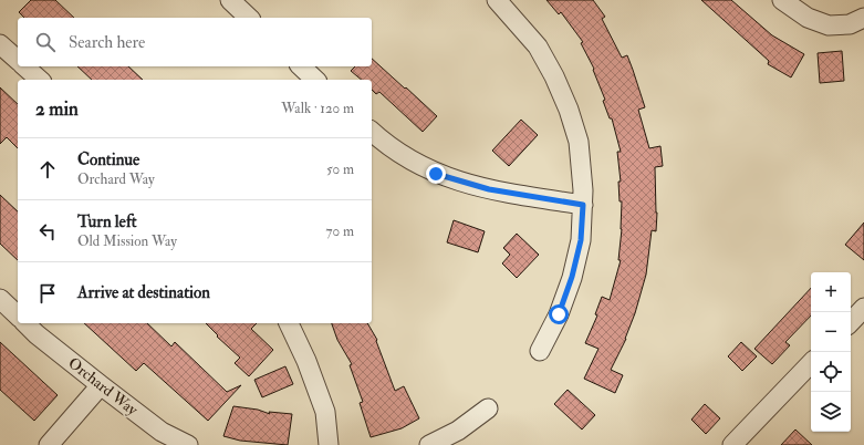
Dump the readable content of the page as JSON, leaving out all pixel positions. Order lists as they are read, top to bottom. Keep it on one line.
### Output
{"streets":{"street":["Orchard Way"]},"page":{"search":"Search here","heading":["2 min","Walk · 120 m"],"list":[["Continue","Orchard Way","50 m"],["Turn left","Old Mission Way","70 m"],"Arrive at destination"],"map_buttons":["+","−"]}}
